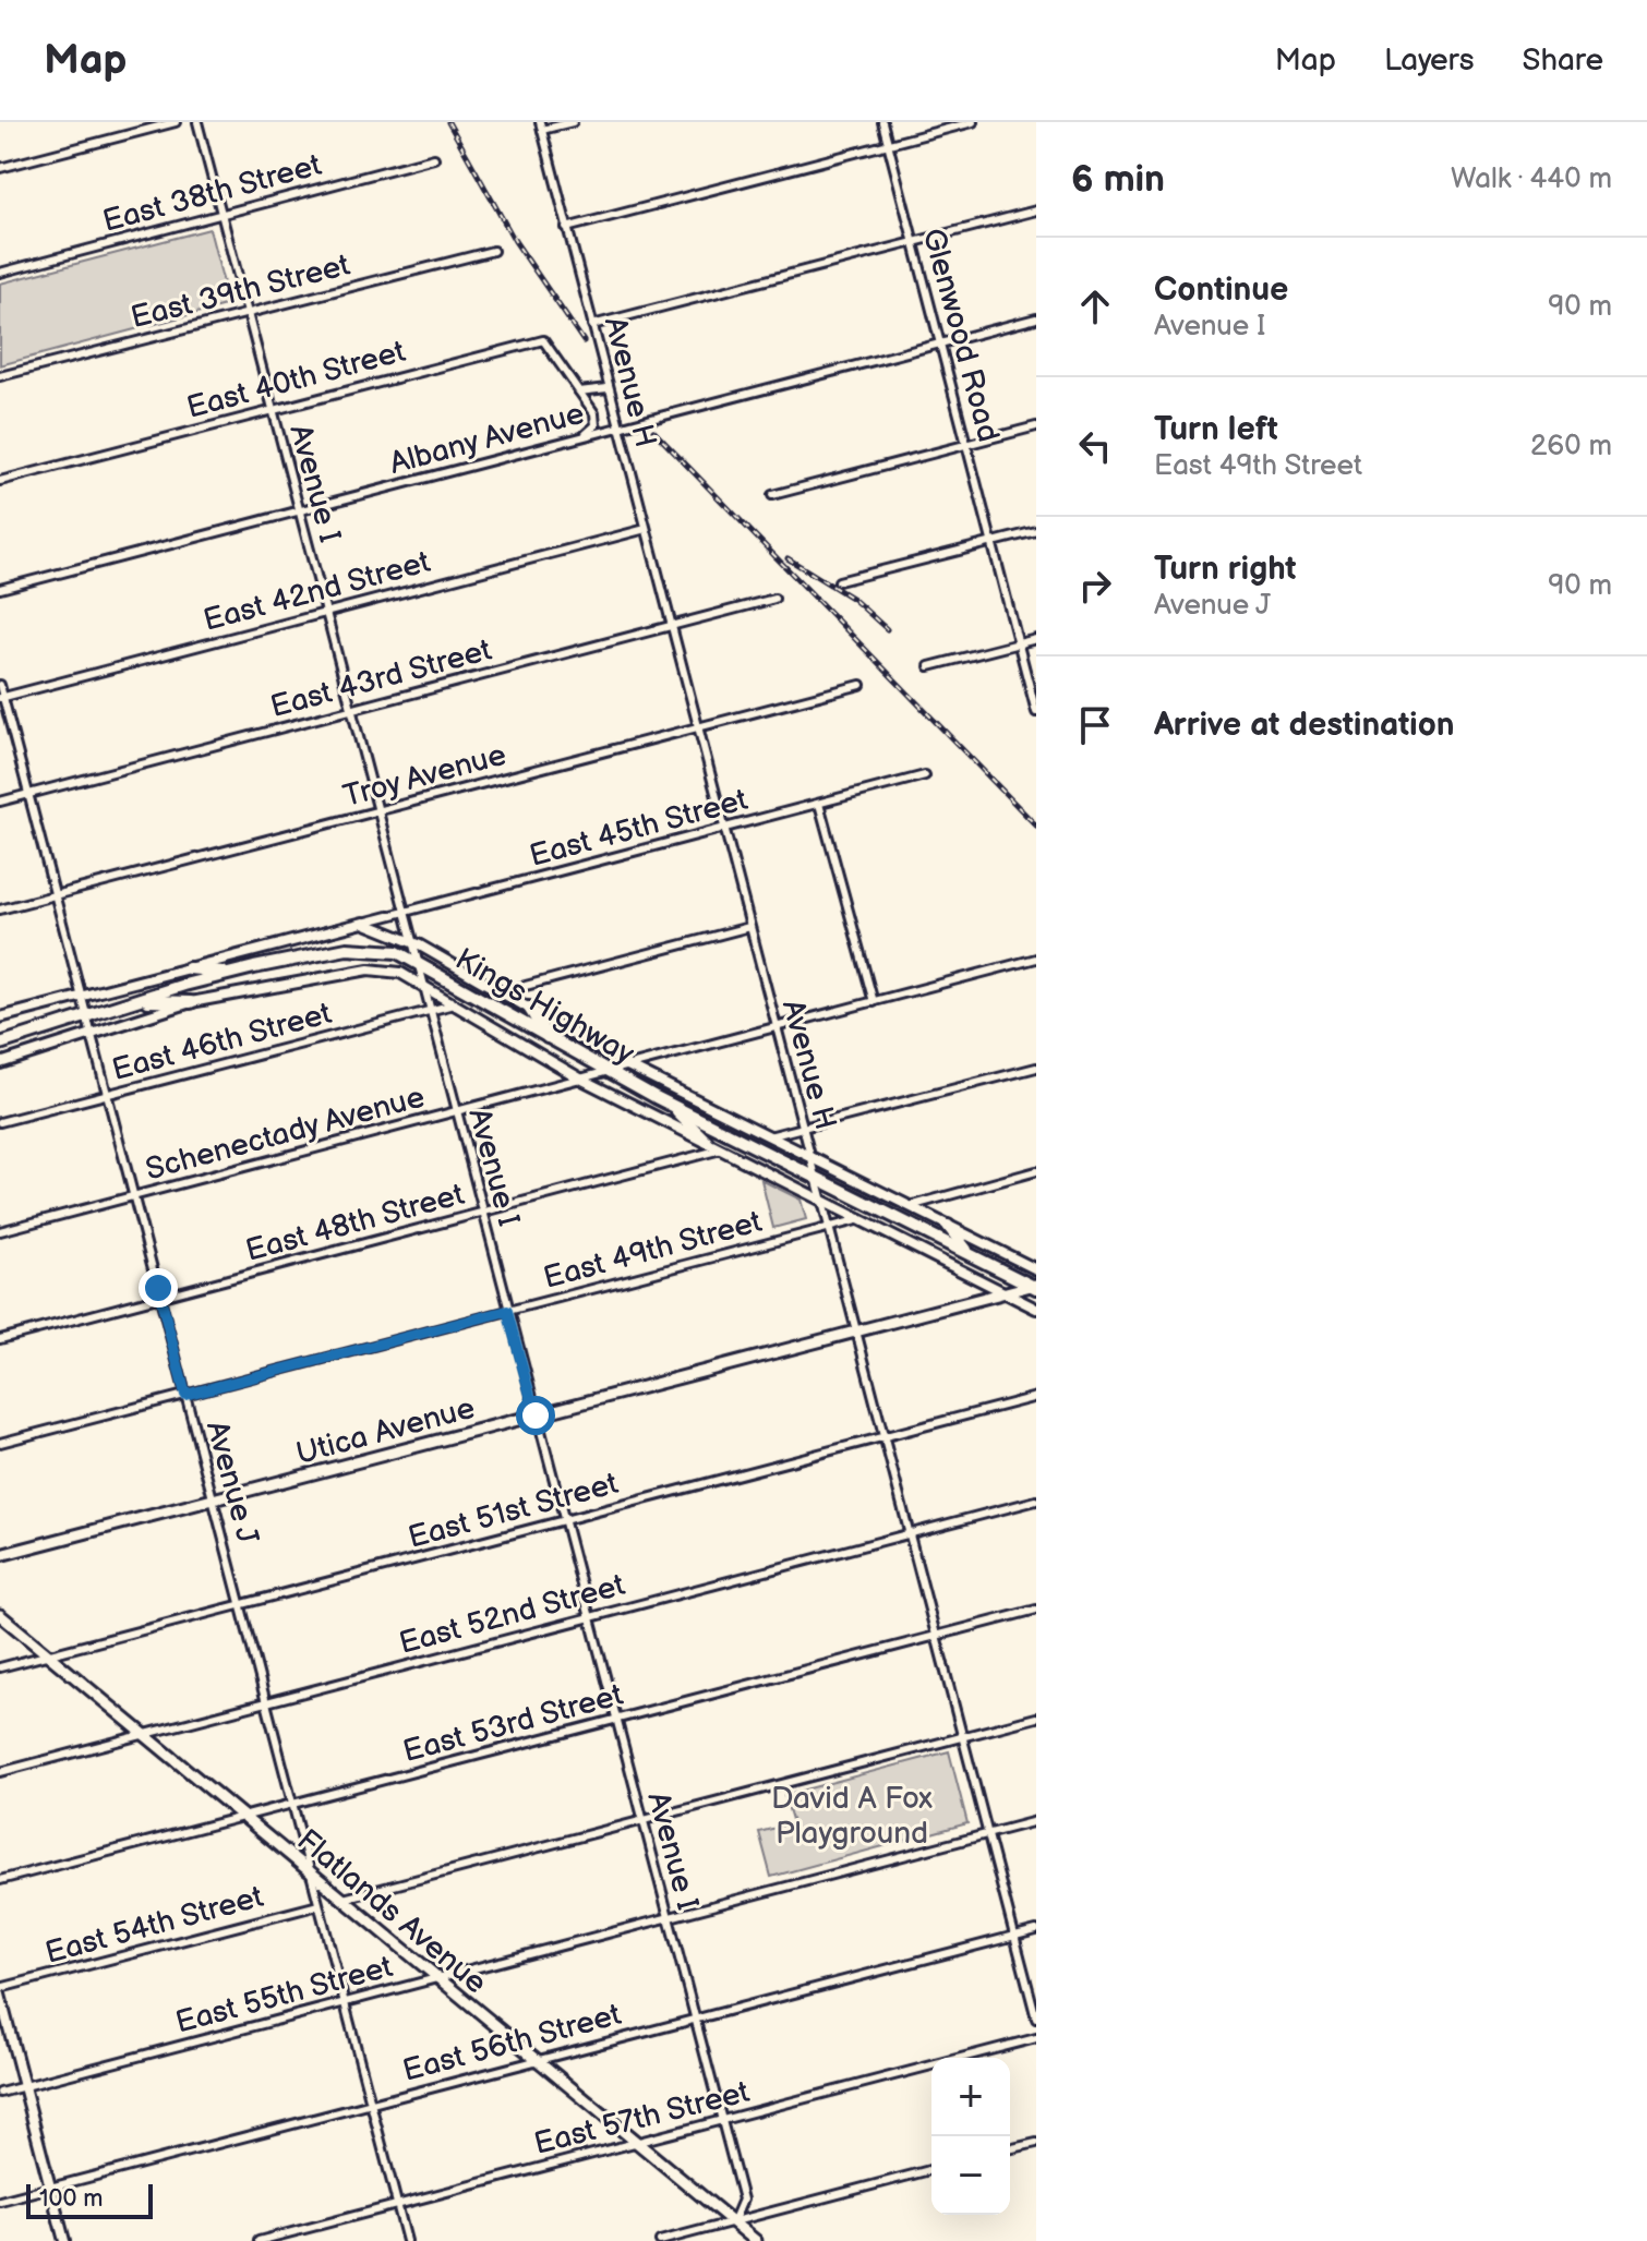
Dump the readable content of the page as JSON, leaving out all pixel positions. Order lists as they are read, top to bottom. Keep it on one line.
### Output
{"streets":{"main road":["Kings Highway","Utica Avenue","Flatlands Avenue"],"street":["East 38th Street","East 39th Street","Glenwood Road","East 40th Street","Avenue H","Albany Avenue","Avenue I","East 42nd Street","East 43rd Street","Troy Avenue","East 45th Street","East 46th Street","Schenectady Avenue","East 48th Street","East 49th Street","Avenue J","East 51st Street","East 52nd Street","East 53rd Street","East 54th Street","East 55th Street","East 56th Street","East 57th Street"]},"crossings":[["East 38th Street","Avenue I"],["East 39th Street","Avenue I"],["Glenwood Road","Albany Avenue"],["East 40th Street","Albany Avenue"],["East 40th Street","Avenue I"],["Avenue H","Albany Avenue"],["Avenue H","East 42nd Street"],["Avenue H","East 43rd Street"],["Avenue H","Troy Avenue"],["Avenue H","East 45th Street"],["Avenue H","Kings Highway"],["Avenue H","Schenectady Avenue"],["Avenue H","East 49th Street"],["Avenue H","Utica Avenue"],["Avenue H","East 51st Street"],["Avenue H","East 52nd Street"],["Avenue H","East 53rd Street"],["Avenue H","East 55th Street"],["Avenue H","East 56th Street"],["Albany Avenue","Avenue I"],["Avenue I","East 42nd Street"],["Avenue I","East 43rd Street"],["Avenue I","Troy Avenue"],["Avenue I","East 45th Street"],["Avenue I","Kings Highway"],["Avenue I","East 46th Street"],["Avenue I","Schenectady Avenue"],["Avenue I","East 48th Street"],["Avenue I","East 49th Street"],["Avenue I","Utica Avenue"],["Avenue I","East 51st Street"],["Avenue I","East 52nd Street"],["Avenue I","East 53rd Street"],["Avenue I","Flatlands Avenue"],["Avenue I","East 55th Street"],["Avenue I","East 56th Street"],["Avenue I","East 57th Street"],["East 42nd Street","Avenue J"],["East 43rd Street","Avenue J"],["Troy Avenue","Avenue J"],["East 45th Street","Kings Highway"],["Kings Highway","East 46th Street"],["Kings Highway","Schenectady Avenue"],["Kings Highway","East 48th Street"],["Kings Highway","East 49th Street"],["Kings Highway","Utica Avenue"],["Kings Highway","Avenue J"],["East 46th Street","Avenue J"],["Schenectady Avenue","Avenue J"],["East 48th Street","Avenue J"],["East 49th Street","Avenue J"],["Utica Avenue","Avenue J"],["Avenue J","East 51st Street"],["Avenue J","East 52nd Street"],["Avenue J","East 53rd Street"],["Avenue J","Flatlands Avenue"],["Avenue J","East 54th Street"],["Avenue J","East 55th Street"],["Avenue J","East 56th Street"],["Avenue J","East 57th Street"],["East 51st Street","Flatlands Avenue"],["East 52nd Street","Flatlands Avenue"],["East 53rd Street","Flatlands Avenue"],["Flatlands Avenue","East 55th Street"],["Flatlands Avenue","East 56th Street"],["Flatlands Avenue","East 57th Street"]],"parks":["David A Fox Playground"],"scale_bar":"100 m","page":{"header":"Map","nav":["Map","Layers","Share"],"heading":["6 min","Walk · 440 m"],"list":[["Continue","Avenue I","90 m"],["Turn left","East 49th Street","260 m"],["Turn right","Avenue J","90 m"],"Arrive at destination"],"map_buttons":["+","−"],"scale":"100 m"}}
